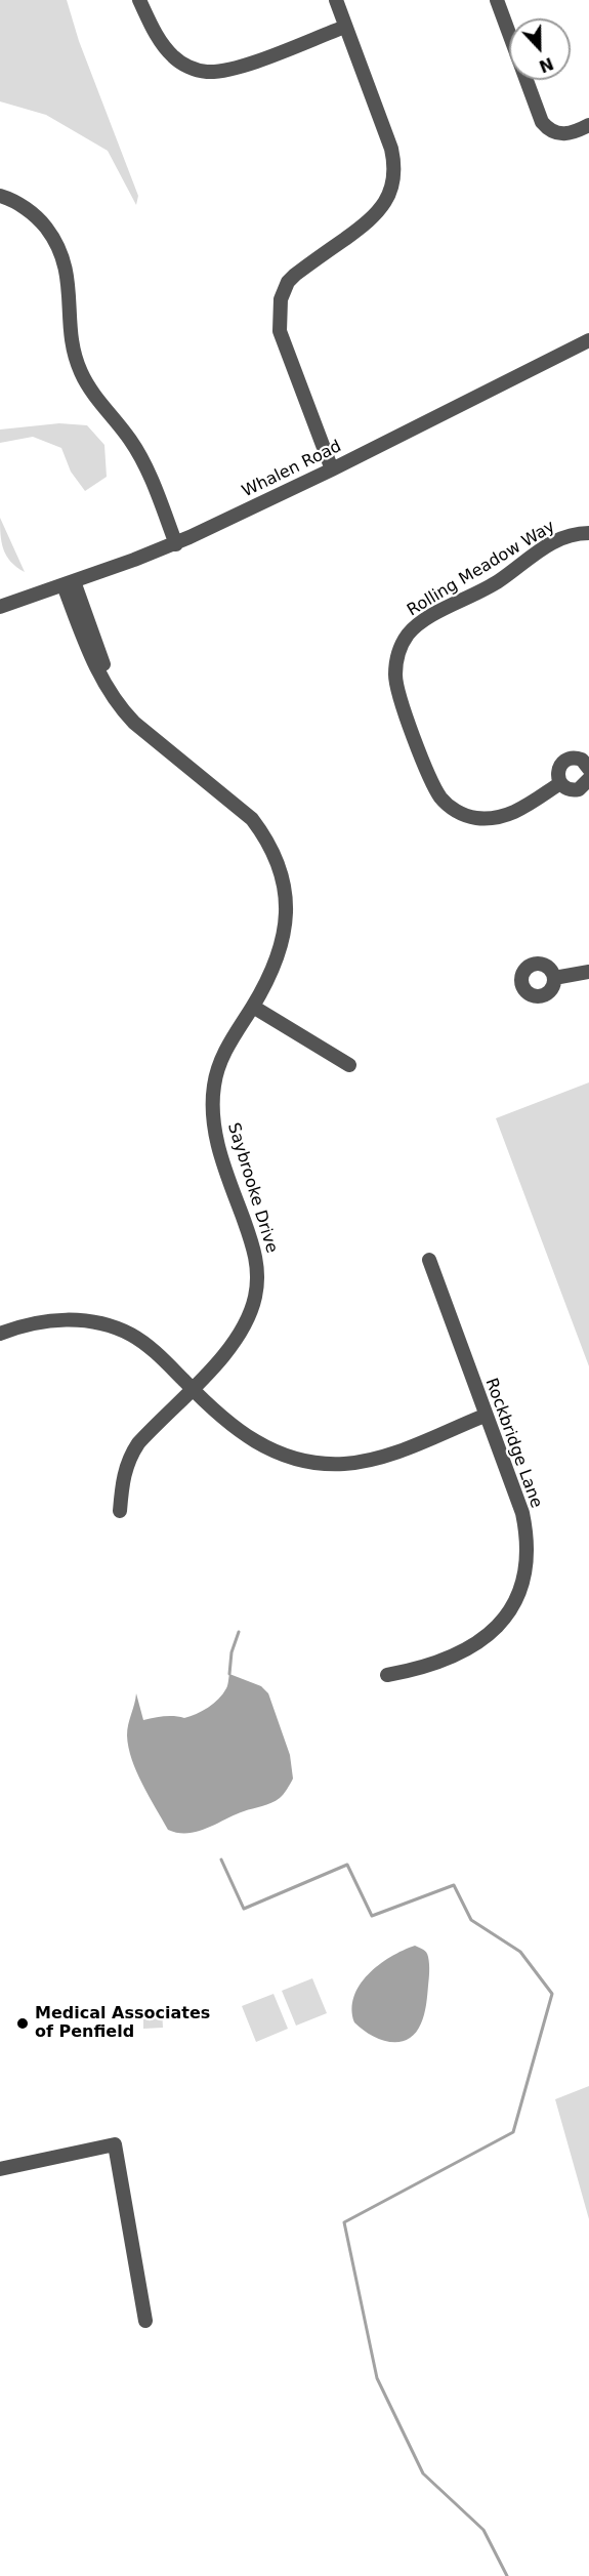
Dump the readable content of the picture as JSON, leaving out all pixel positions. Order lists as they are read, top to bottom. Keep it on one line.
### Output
{"streets":{"street":["Whalen Road","Rolling Meadow Way","Saybrooke Drive","Rockbridge Lane"]},"crossings":[["Whalen Road","Saybrooke Drive"]],"places":["Medical Associates of Penfield"],"north":"bottom"}
